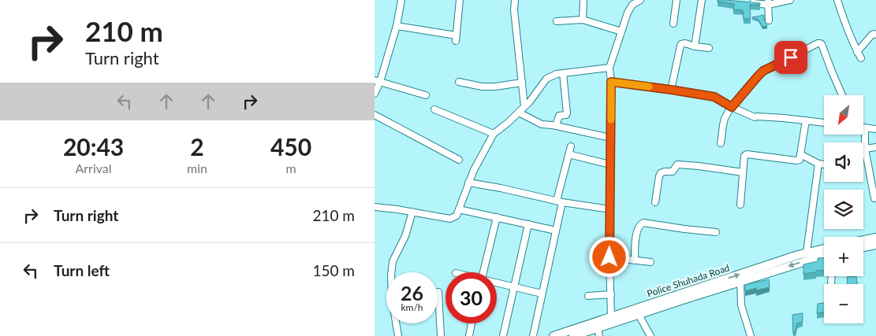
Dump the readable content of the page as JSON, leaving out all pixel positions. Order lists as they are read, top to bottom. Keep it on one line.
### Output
{"streets":{"main road":["Police Shuhada Road"]},"north":"bottom left","page":{"turn":["210 m","Turn right"],"map_buttons":["+","−"],"eta":["20:43","Arrival","2","min","450","m"],"list":[{"name":"Turn right","value":"210 m"},{"name":"Turn left","value":"150 m"}],"speed":"26 km/h","limit":"30"}}
